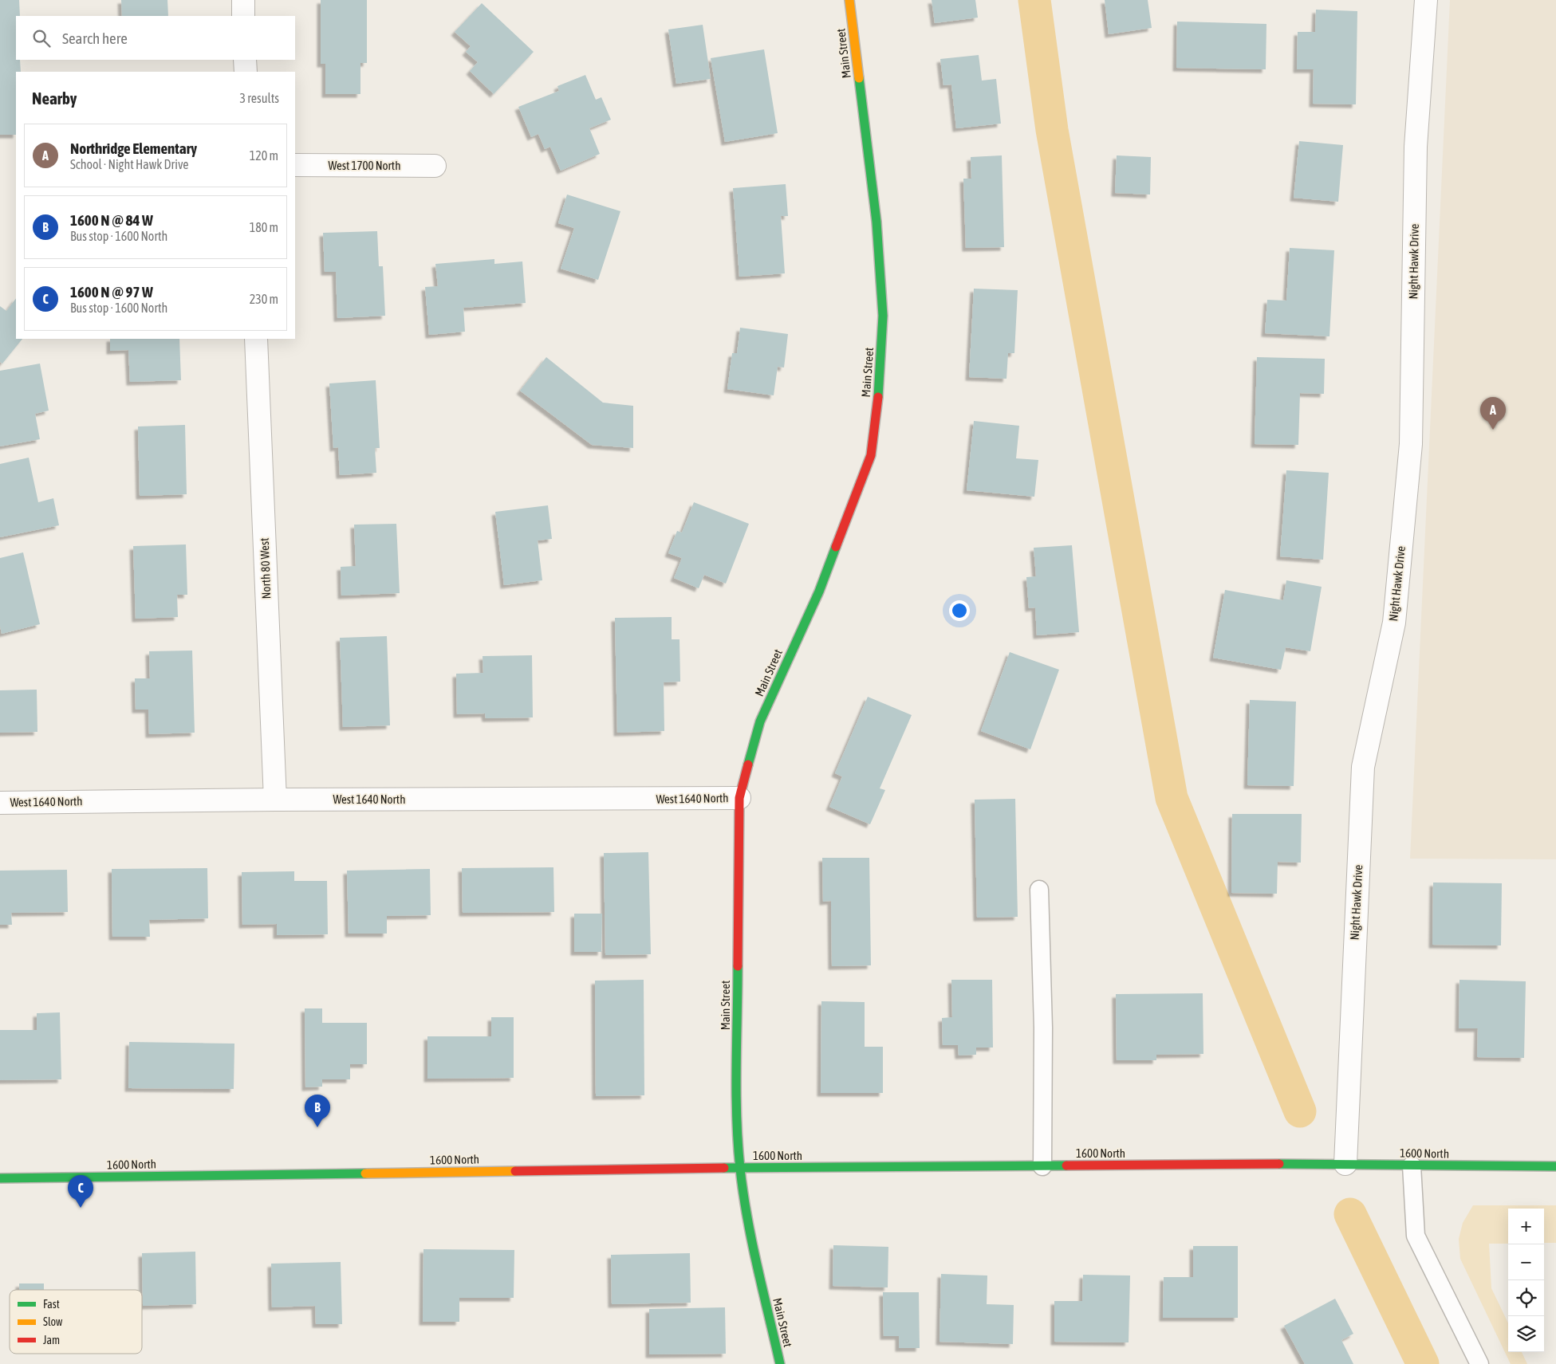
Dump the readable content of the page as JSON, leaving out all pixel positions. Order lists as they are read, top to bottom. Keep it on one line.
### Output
{"streets":{"main road":["Main Street","1600 North"],"street":["West 1700 North","Night Hawk Drive","North 80 West","West 1640 North"]},"crossings":[["Main Street","West 1640 North"],["Main Street","1600 North"],["Night Hawk Drive","1600 North"],["North 80 West","West 1640 North"]],"legend":["Fast","Slow","Jam"],"page":{"search":"Search here","heading":["Nearby","3 results"],"list":[{"mark":"A","name":"Northridge Elementary","note":"School · Night Hawk Drive","value":"120 m"},{"mark":"B","name":"1600 N @ 84 W","note":"Bus stop · 1600 North","value":"180 m"},{"mark":"C","name":"1600 N @ 97 W","note":"Bus stop · 1600 North","value":"230 m"}],"pins":["A","B","C"],"map_buttons":["+","−"]}}
